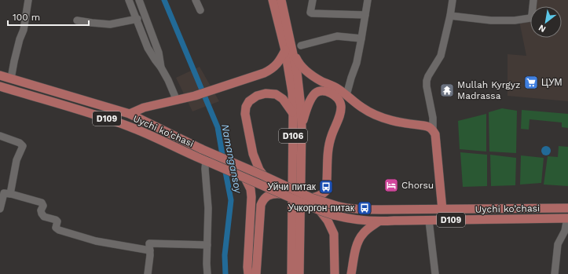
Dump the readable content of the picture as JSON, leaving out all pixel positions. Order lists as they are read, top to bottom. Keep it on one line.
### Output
{"streets":{"main road":["D109","Uychi ko'chasi","D106","Uychi ko’chasi"]},"crossings":[["D109","Uychi ko'chasi"],["D109","Uychi ko’chasi"]],"water":["Namangansoy"],"places":{"supermarket":["ЦУМ"],"temple":["Mullah Kyrgyz Madrassa"],"hotel":["Chorsu"],"bus stop":["Уйчи питак","Учкоргон питак"]},"scale_bar":"100 m","north":"bottom left"}
